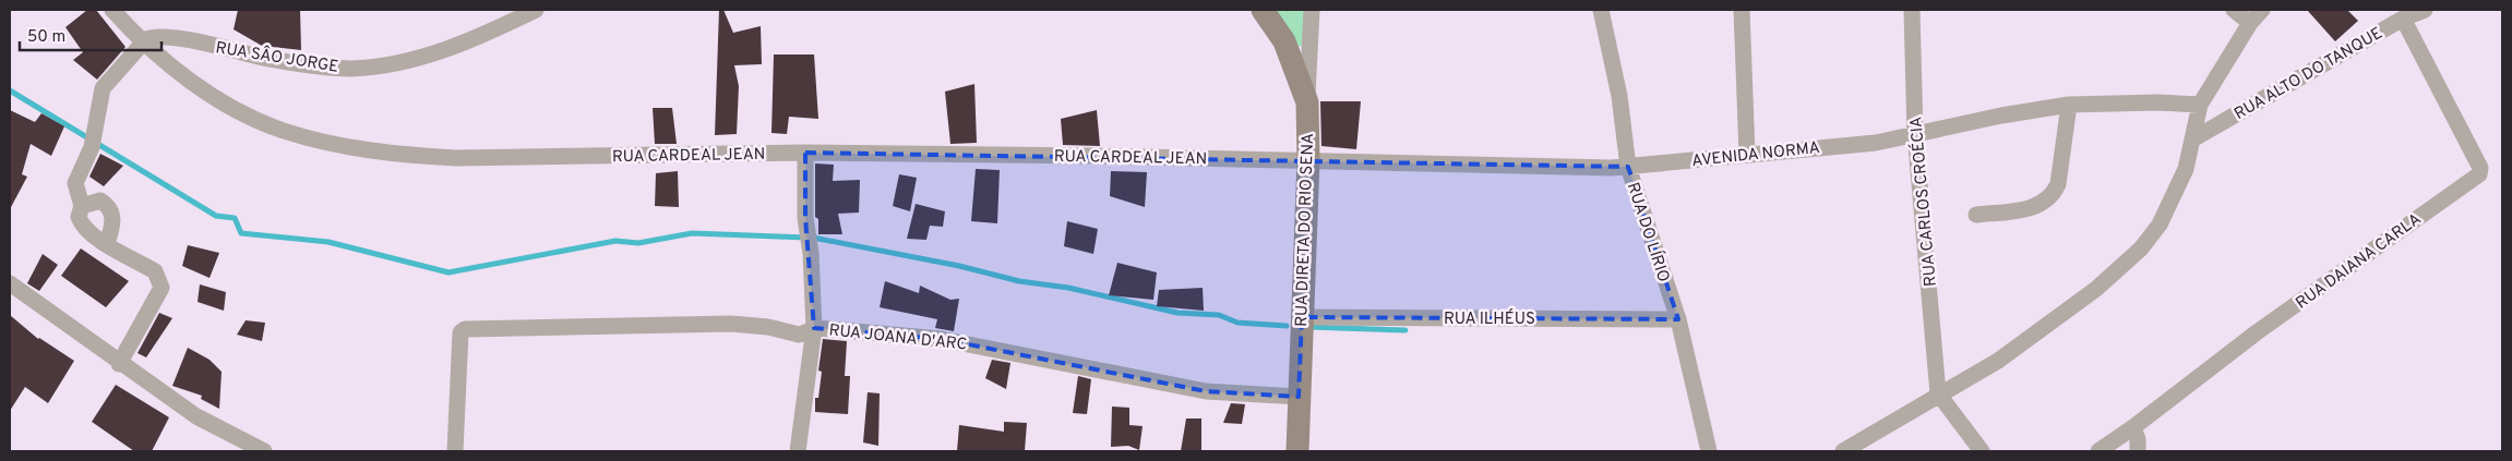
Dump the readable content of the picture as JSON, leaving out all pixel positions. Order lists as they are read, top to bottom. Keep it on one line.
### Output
{"streets":{"main road":["RUA DIRETA DO RIO SENA"],"street":["RUA SÂO JORGE","RUA ALTO DO TANQUE","AVENIDA NORMA","RUA CARDEAL JEAN","RUA CARLOS CROÉCIA","RUA DO LÍRIO","RUA DAIANA CARLA","RUA ILHÉUS","RUA JOANA D'ARC"]},"crossings":[["RUA SÂO JORGE","RUA CARDEAL JEAN"],["RUA ALTO DO TANQUE","RUA DAIANA CARLA"],["AVENIDA NORMA","RUA CARDEAL JEAN"],["AVENIDA NORMA","RUA CARLOS CROÉCIA"],["AVENIDA NORMA","RUA DIRETA DO RIO SENA"],["AVENIDA NORMA","RUA DO LÍRIO"],["RUA CARDEAL JEAN","RUA DIRETA DO RIO SENA"],["RUA DIRETA DO RIO SENA","RUA ILHÉUS"],["RUA DIRETA DO RIO SENA","RUA JOANA D'ARC"],["RUA DO LÍRIO","RUA ILHÉUS"]],"scale_bar":"50 m"}
